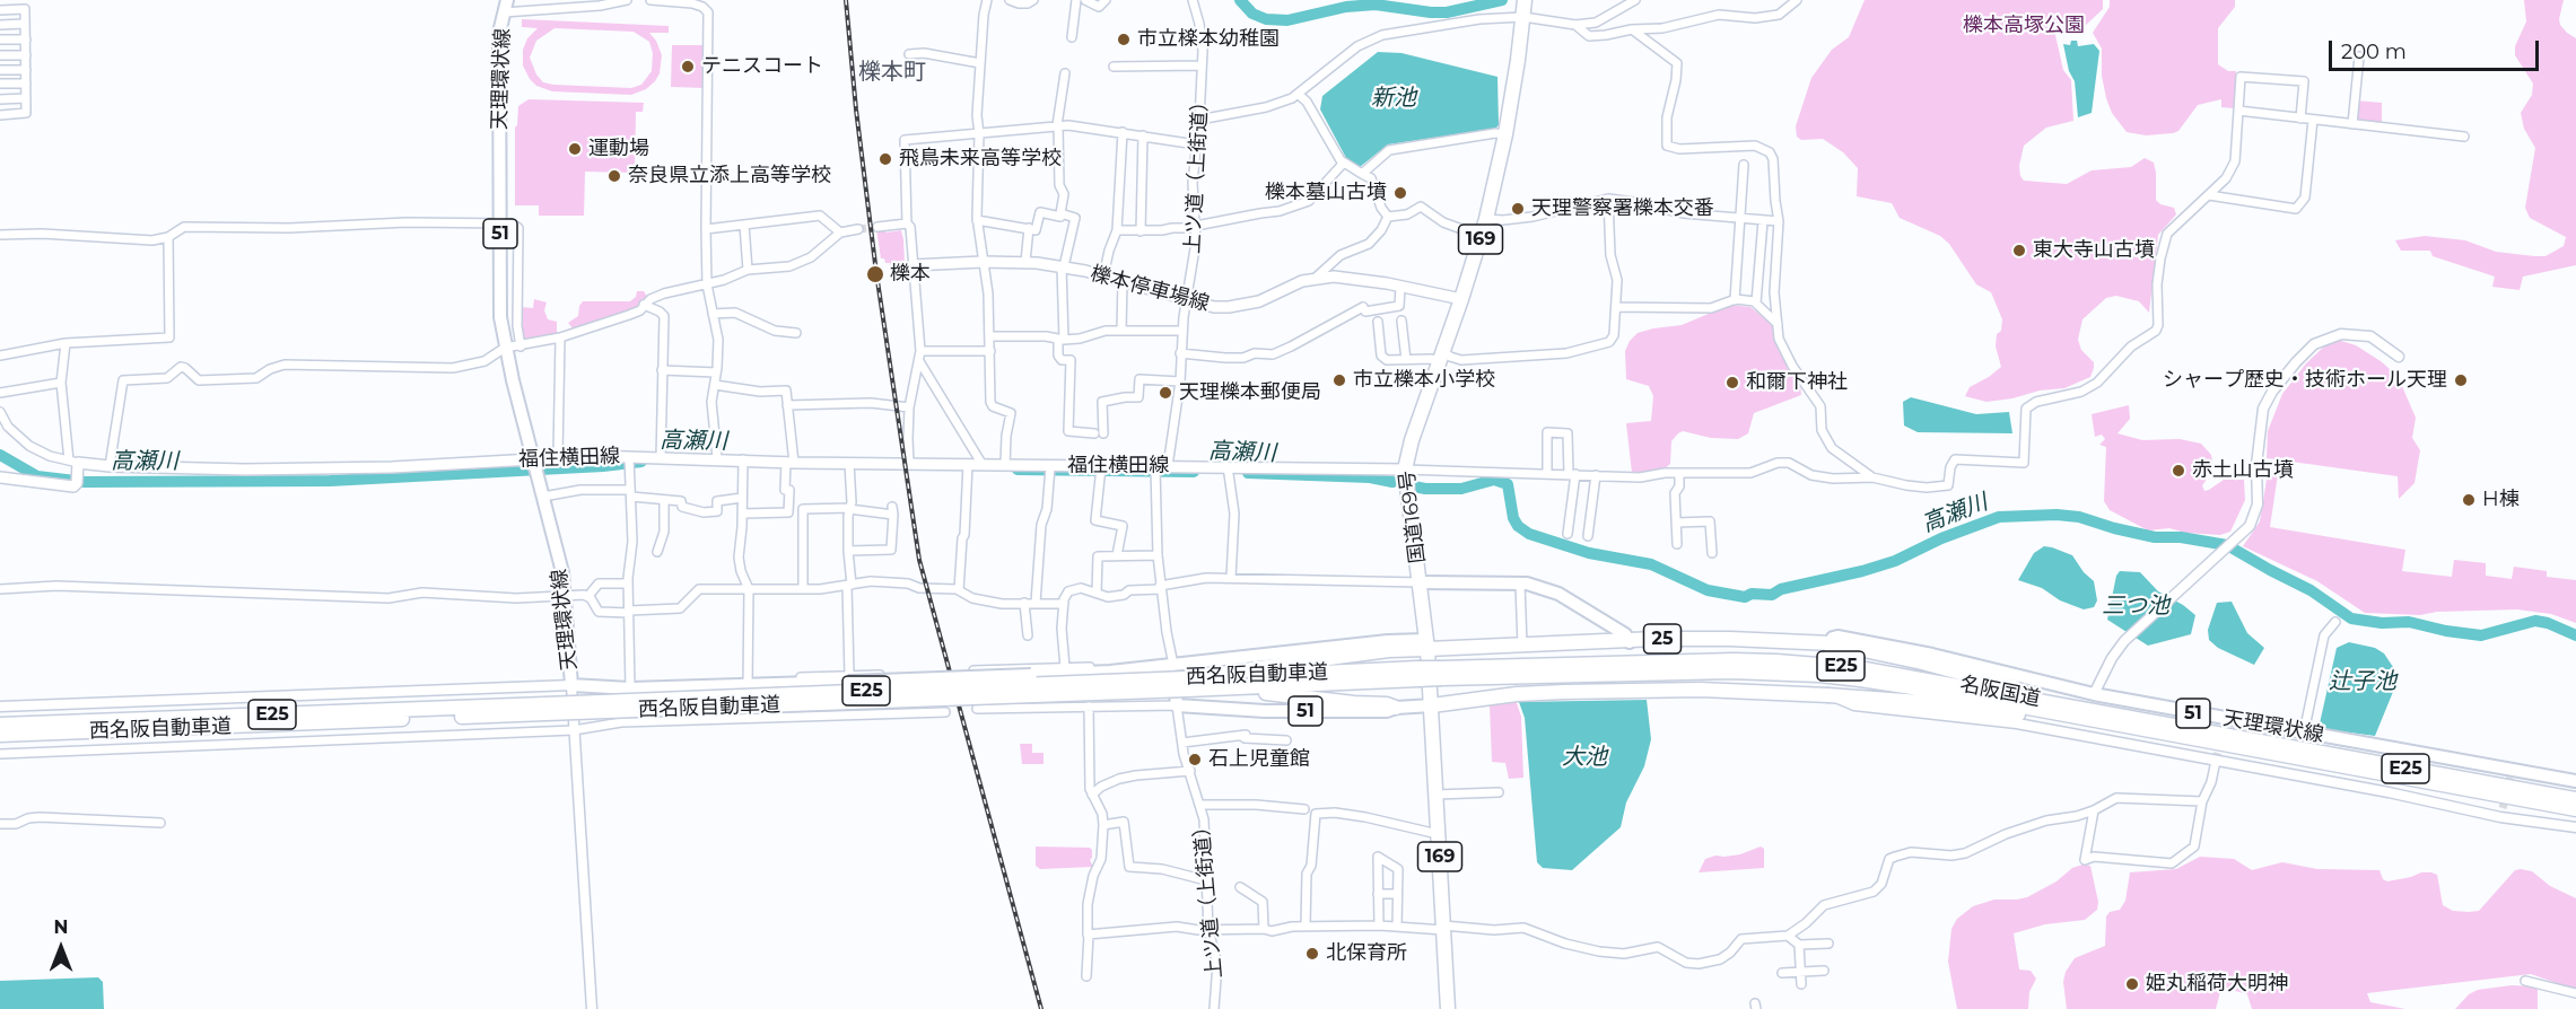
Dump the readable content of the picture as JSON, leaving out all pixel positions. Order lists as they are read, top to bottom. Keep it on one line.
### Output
{"streets":{"highway":["169","国道169号","25","E25","西名阪自動車道","名阪国道"],"main road":["天理環状線","51","櫟本停車場線","福住横田線"],"street":["上ツ道（上街道）"]},"crossings":[["天理環状線","福住横田線"],["天理環状線","国道169号"],["天理環状線","25"],["天理環状線","E25"],["上ツ道（上街道）","51"],["上ツ道（上街道）","櫟本停車場線"],["上ツ道（上街道）","福住横田線"],["51","国道169号"],["櫟本停車場線","国道169号"],["福住横田線","国道169号"],["国道169号","25"],["25","E25"],["E25","名阪国道"],["西名阪自動車道","名阪国道"]],"districts":["櫟本町"],"water":["新池","高瀬川","三つ池","辻子池","大池"],"parks":["櫟本高塚公園"],"places":["市立檪本幼稚園","テニスコート","運動場","飛鳥未来高等学校","奈良県立添上高等学校","櫟本墓山古墳","天理警察署櫟本交番","東大寺山古墳","櫟本","市立櫟本小学校","シャープ歴史・技術ホール天理","和爾下神社","天理櫟本郵便局","赤土山古墳","H棟","石上児童館","北保育所","姫丸稲荷大明神"],"scale_bar":"200 m","north":"top"}
